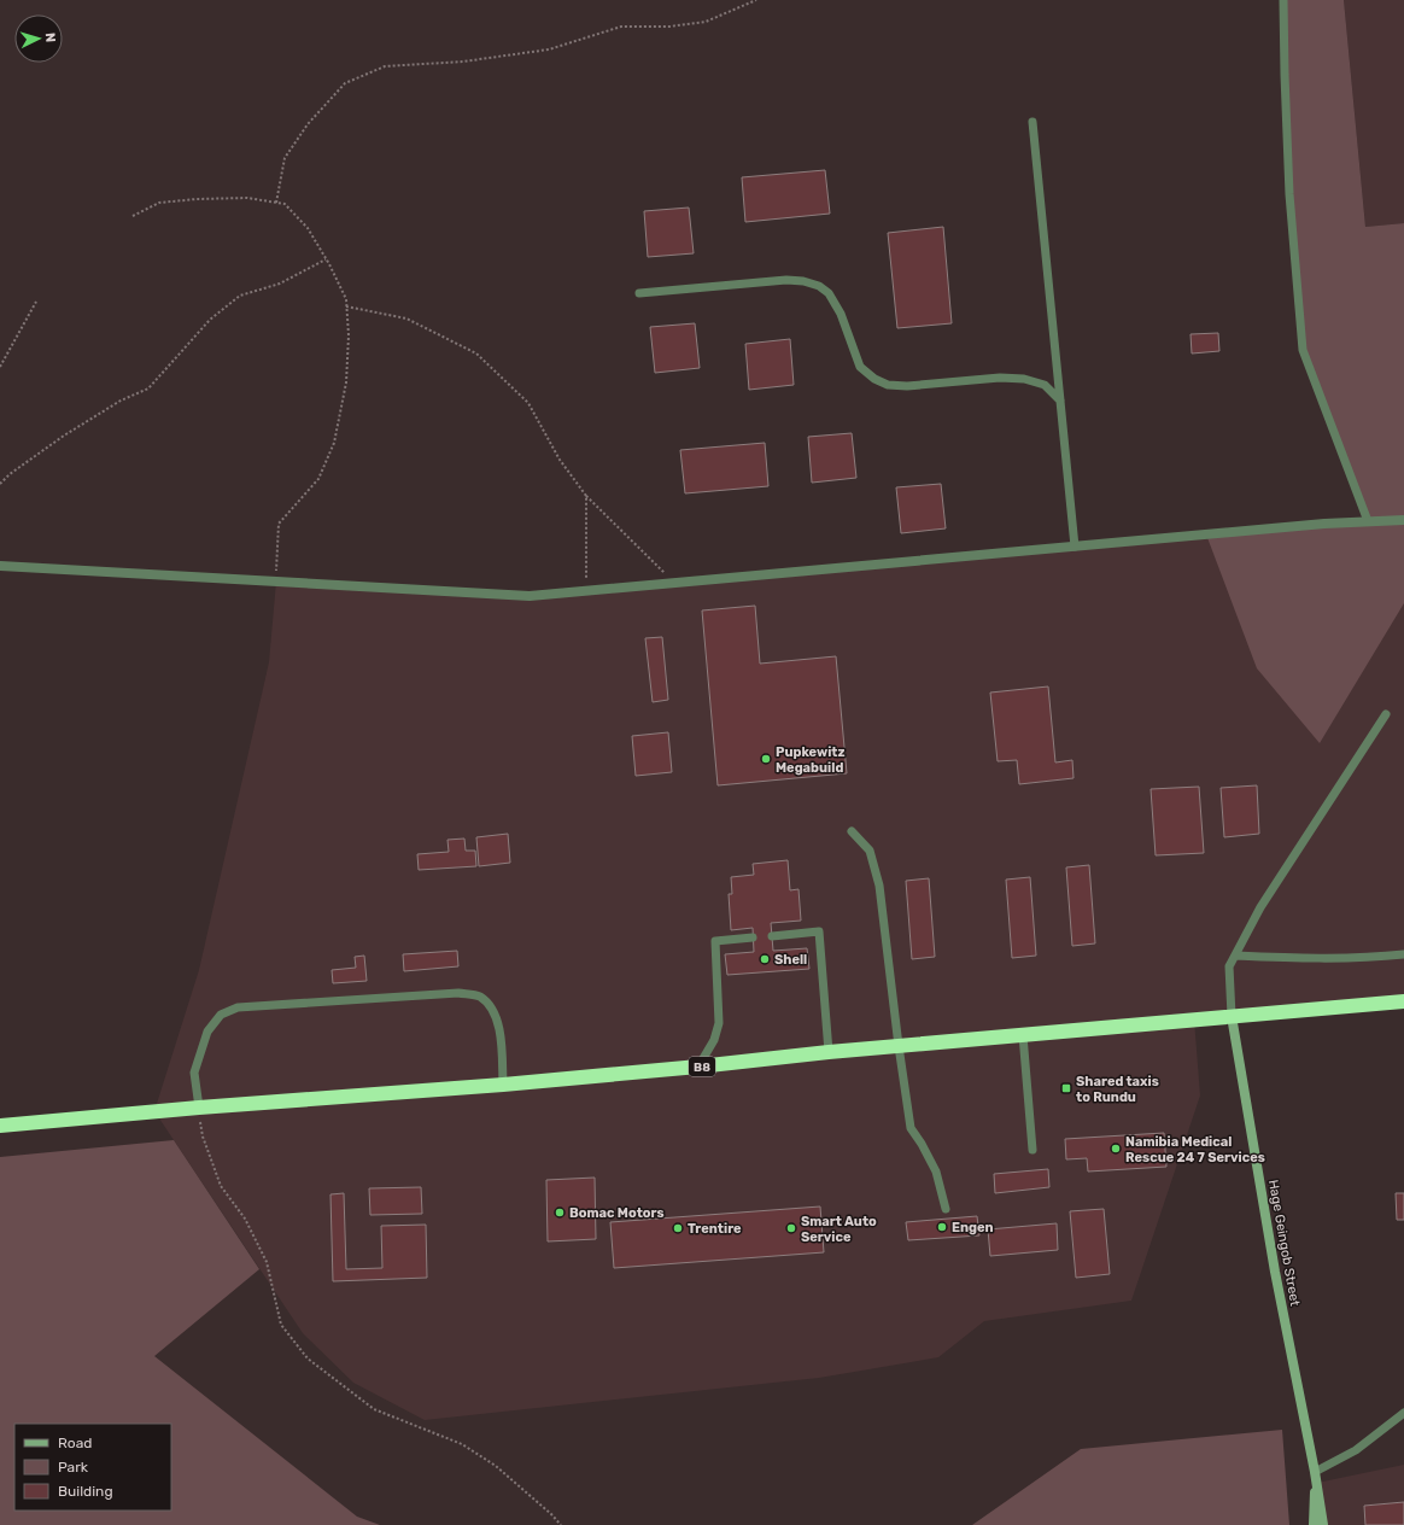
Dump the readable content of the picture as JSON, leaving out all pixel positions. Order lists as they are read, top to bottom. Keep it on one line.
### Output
{"streets":{"highway":["B8"],"street":["Hage Geingob Street"]},"crossings":[["B8","Hage Geingob Street"]],"places":{"other":["Pupkewitz Megabuild","Shell","Namibia Medical Rescue 24 7 Services","Bomac Motors","Engen","Trentire","Smart Auto Service"],"transit":["Shared taxis to Rundu"]},"legend":["Road","Park","Building"],"north":"right"}
